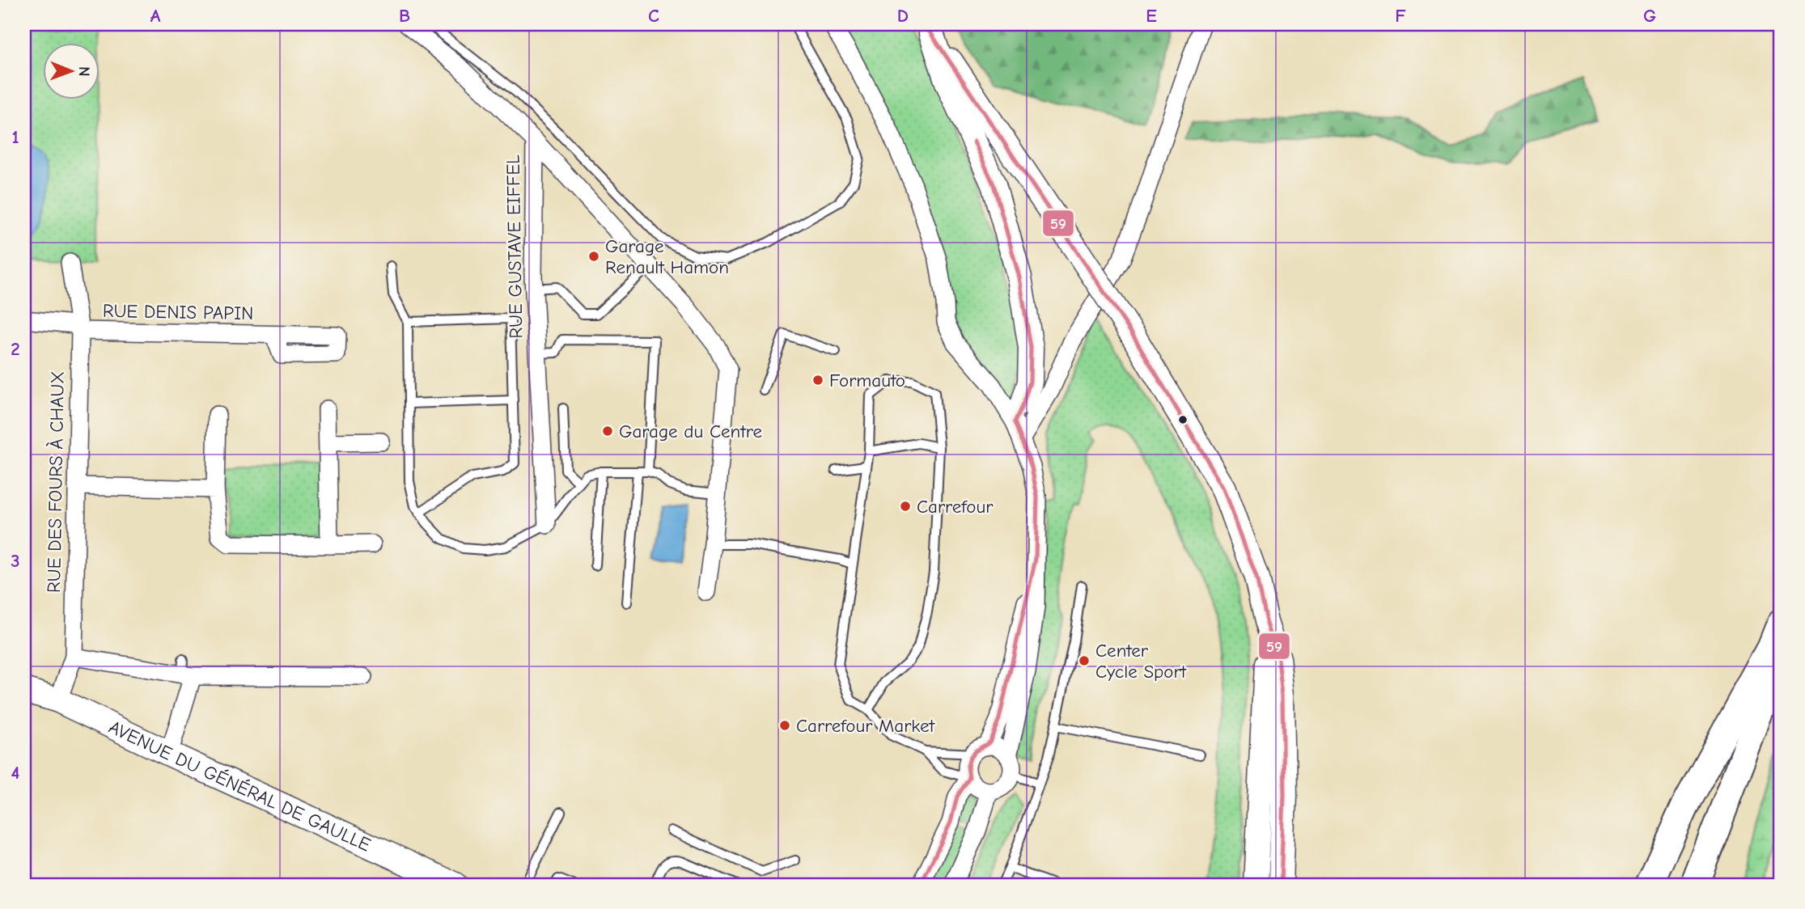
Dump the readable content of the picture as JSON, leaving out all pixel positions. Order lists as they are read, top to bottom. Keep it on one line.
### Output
{"streets":{"main road":["AVENUE DU GÉNÉRAL DE GAULLE"],"street":["RUE GUSTAVE EIFFEL","RUE DENIS PAPIN","RUE DES FOURS À CHAUX"]},"crossings":[["RUE DENIS PAPIN","RUE DES FOURS À CHAUX"],["RUE DES FOURS À CHAUX","AVENUE DU GÉNÉRAL DE GAULLE"]],"places":["Garage Renault Hamon","Formauto","Garage du Centre","Carrefour","Center Cycle Sport","Carrefour Market"],"lines":["transit line 59"],"north":"right","grid":{"columns":["A","B","C","D","E","F","G"],"rows":["1","2","3","4"]}}
